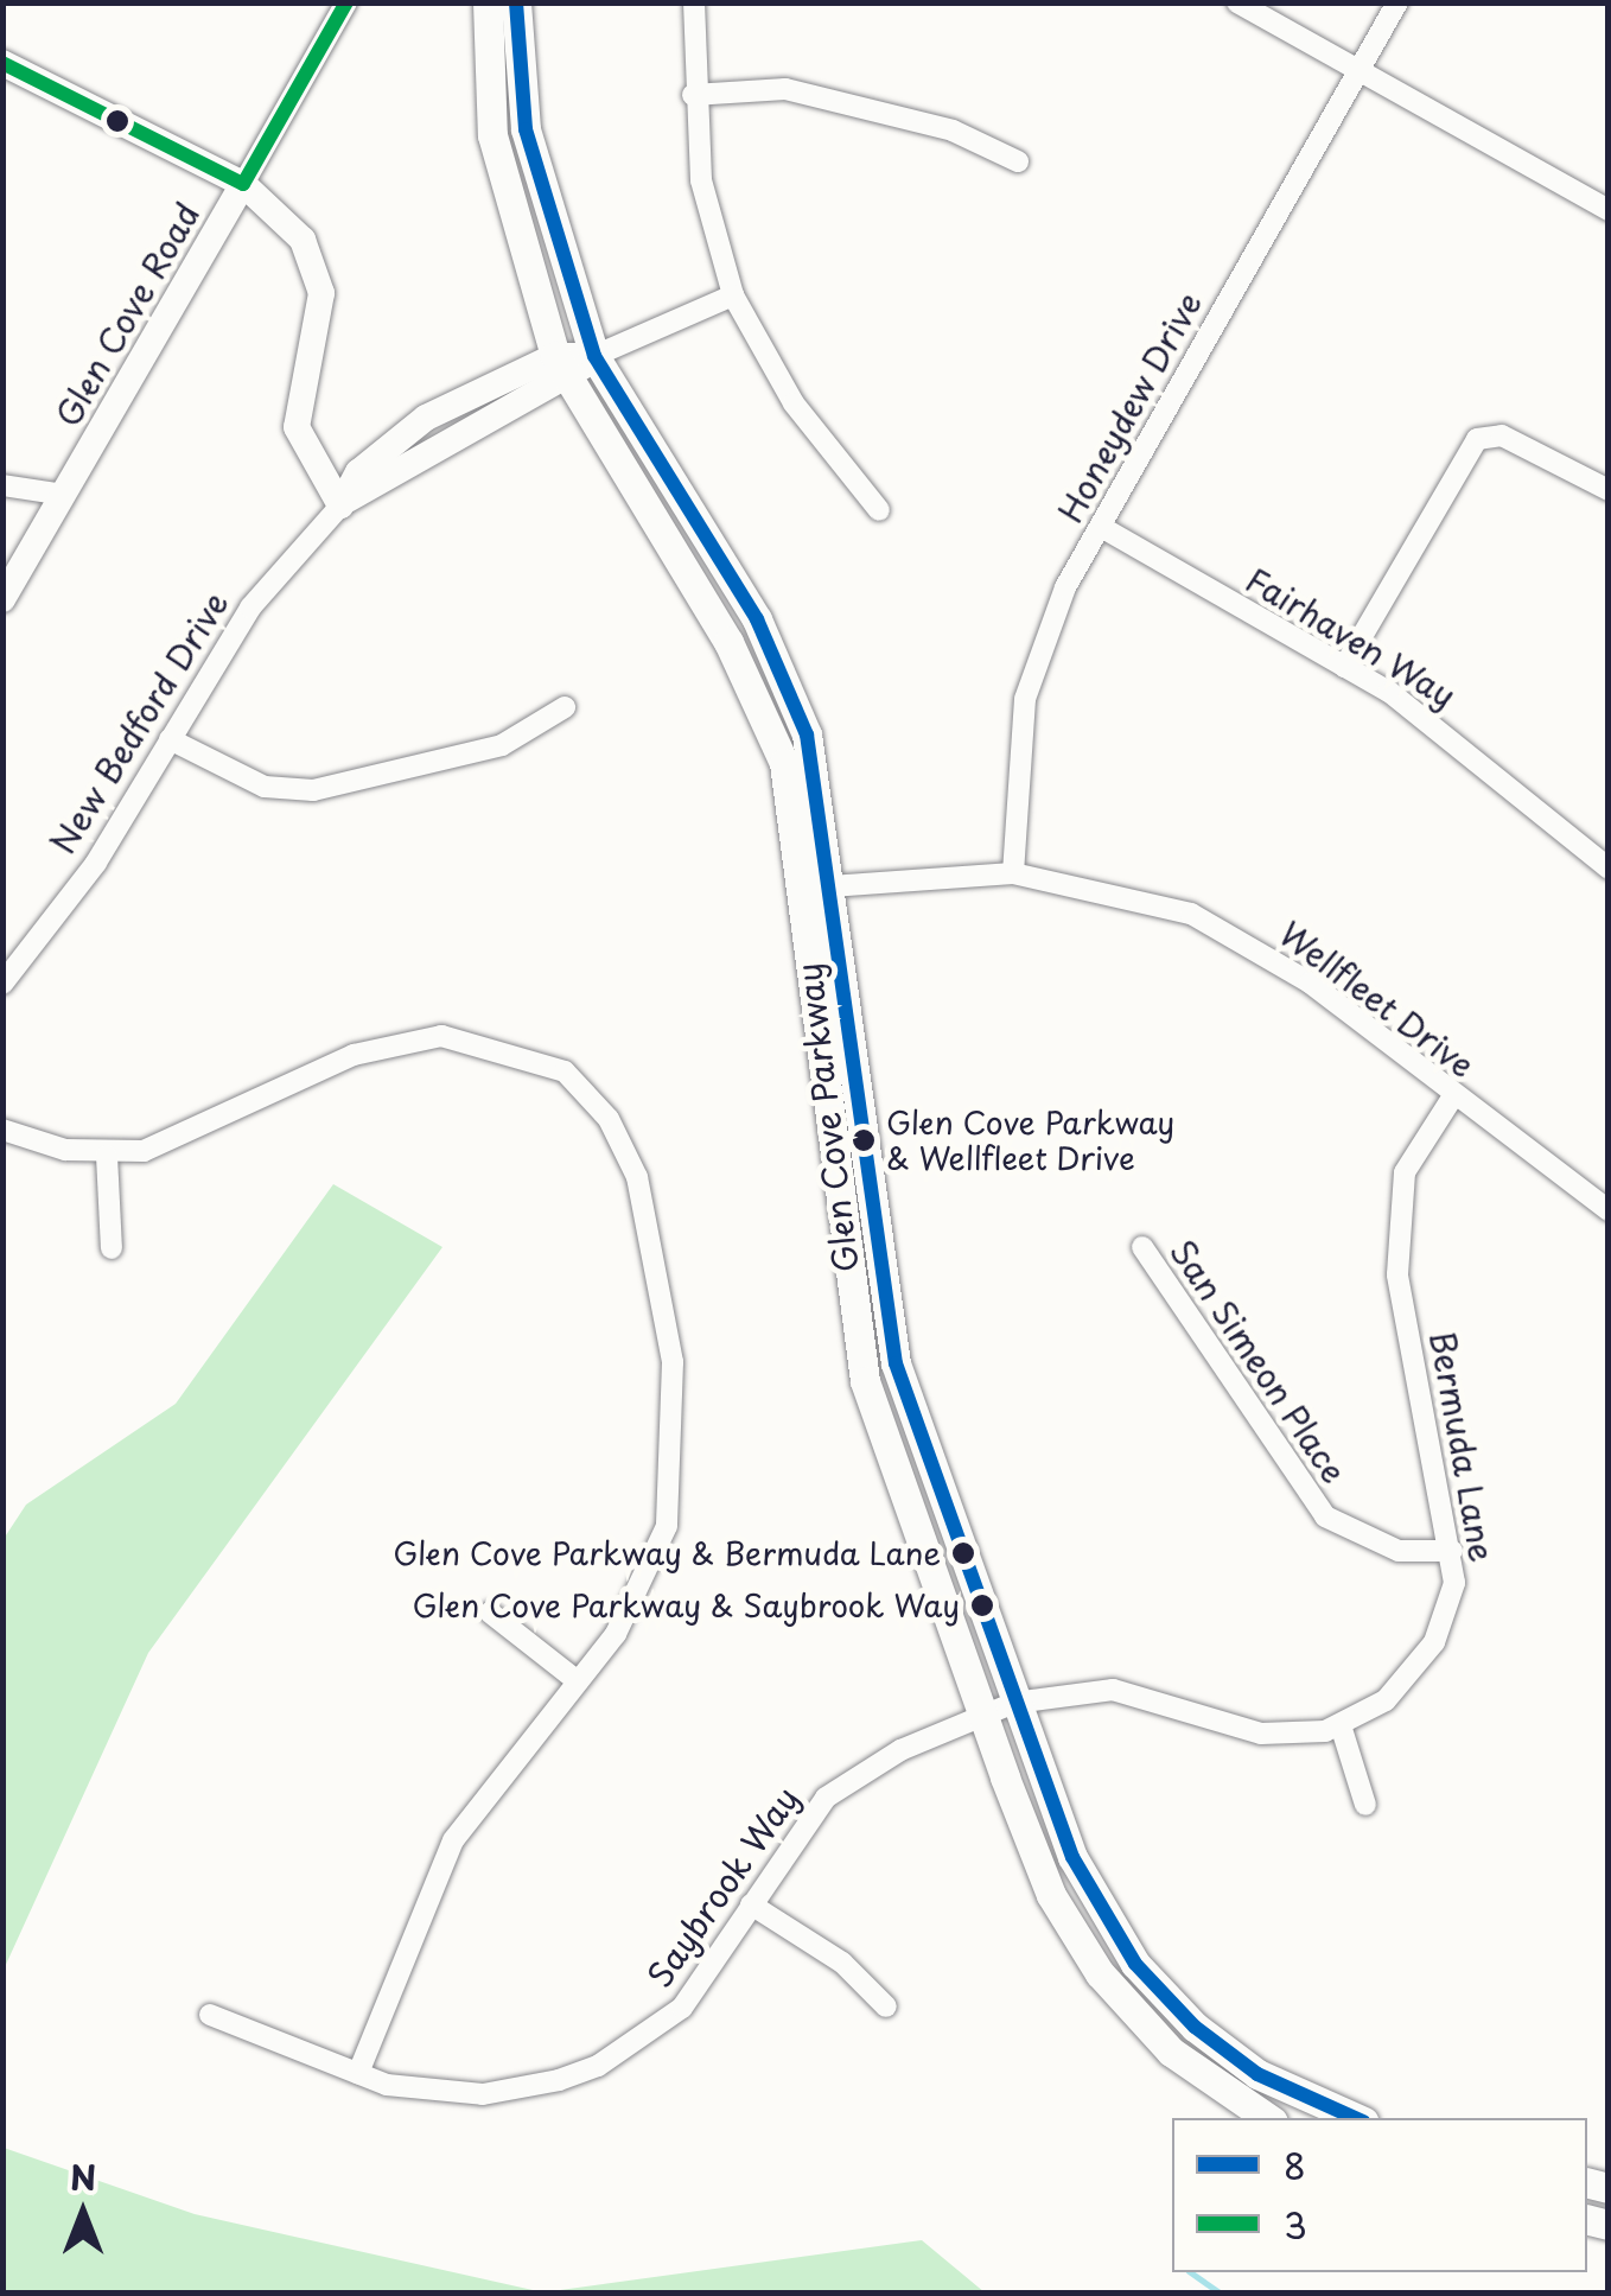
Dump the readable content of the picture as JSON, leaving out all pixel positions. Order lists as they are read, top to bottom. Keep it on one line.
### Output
{"streets":{"main road":["Glen Cove Parkway"],"street":["Glen Cove Road","Honeydew Drive","Fairhaven Way","New Bedford Drive","Wellfleet Drive","San Simeon Place","Bermuda Lane","Saybrook Way"]},"crossings":[["Honeydew Drive","Fairhaven Way"],["Honeydew Drive","Wellfleet Drive"],["New Bedford Drive","Glen Cove Parkway"],["Wellfleet Drive","Glen Cove Parkway"],["Wellfleet Drive","Bermuda Lane"],["Glen Cove Parkway","Bermuda Lane"],["Glen Cove Parkway","Saybrook Way"],["San Simeon Place","Bermuda Lane"],["Bermuda Lane","Saybrook Way"]],"places":["Glen Cove Parkway & Wellfleet Drive","Glen Cove Parkway & Bermuda Lane","Glen Cove Parkway & Saybrook Way"],"lines":["transit line 8","transit line 3"],"legend":["8","3"],"north":"top"}
